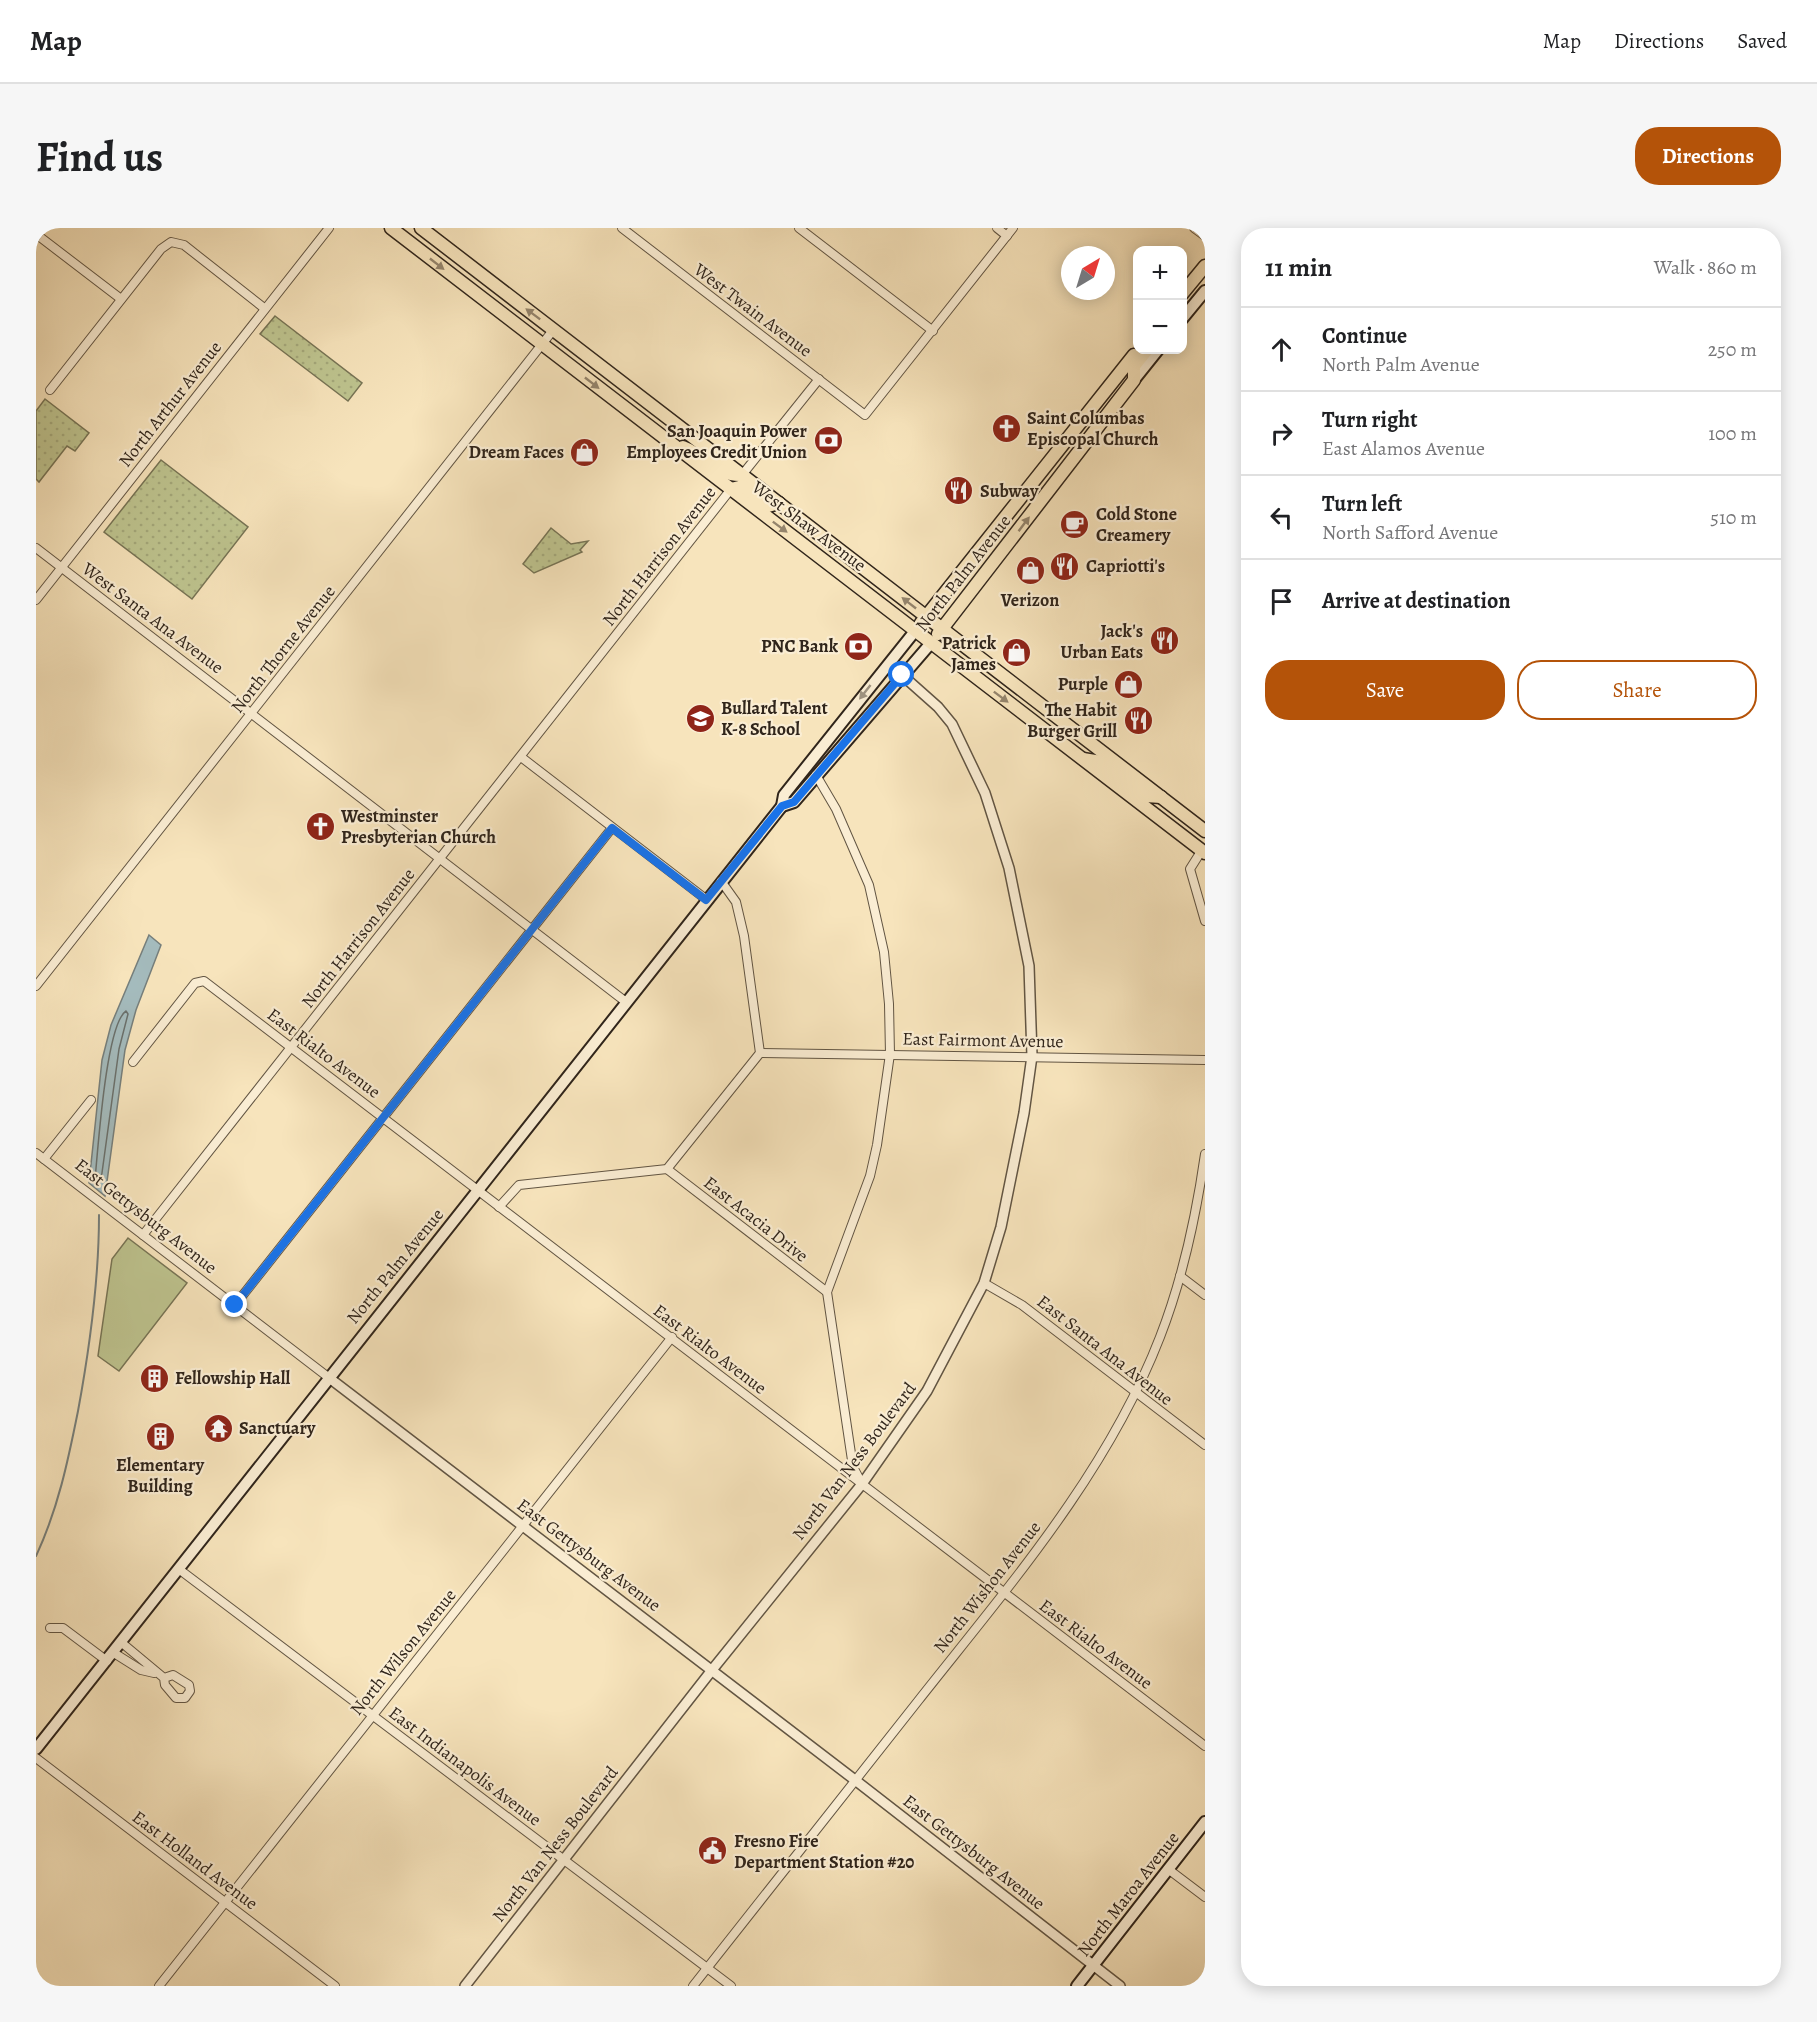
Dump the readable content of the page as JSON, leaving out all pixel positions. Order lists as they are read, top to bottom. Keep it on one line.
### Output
{"streets":{"main road":["West Shaw Avenue","North Palm Avenue","North Maroa Avenue"],"street":["West Twain Avenue","North Arthur Avenue","North Harrison Avenue","West Santa Ana Avenue","North Thorne Avenue","East Fairmont Avenue","East Rialto Avenue","East Gettysburg Avenue","East Acacia Drive","East Santa Ana Avenue","North Van Ness Boulevard","North Wishon Avenue","North Wilson Avenue","East Indianapolis Avenue","East Holland Avenue"]},"crossings":[["North Arthur Avenue","West Santa Ana Avenue"],["West Shaw Avenue","North Harrison Avenue"],["West Shaw Avenue","North Palm Avenue"],["West Shaw Avenue","North Thorne Avenue"],["North Harrison Avenue","East Rialto Avenue"],["North Harrison Avenue","East Gettysburg Avenue"],["North Palm Avenue","East Rialto Avenue"],["North Palm Avenue","East Gettysburg Avenue"],["North Palm Avenue","North Van Ness Boulevard"],["North Palm Avenue","East Indianapolis Avenue"],["West Santa Ana Avenue","North Thorne Avenue"],["East Fairmont Avenue","North Van Ness Boulevard"],["East Rialto Avenue","North Van Ness Boulevard"],["East Rialto Avenue","North Wishon Avenue"],["East Rialto Avenue","North Wilson Avenue"],["East Gettysburg Avenue","North Van Ness Boulevard"],["East Gettysburg Avenue","North Wishon Avenue"],["East Gettysburg Avenue","North Wilson Avenue"],["East Gettysburg Avenue","North Maroa Avenue"],["East Santa Ana Avenue","North Van Ness Boulevard"],["East Santa Ana Avenue","North Wishon Avenue"],["North Van Ness Boulevard","East Indianapolis Avenue"],["North Wishon Avenue","East Indianapolis Avenue"],["North Wilson Avenue","East Indianapolis Avenue"],["North Wilson Avenue","East Holland Avenue"]],"places":{"church":["Saint Columbas Episcopal Church","Westminster Presbyterian Church"],"bank":["San Joaquin Power Employees Credit Union","PNC Bank"],"shop":["Dream Faces","Verizon","Patrick James","Purple"],"restaurant":["Subway","Capriotti's","Jack's Urban Eats","The Habit Burger Grill"],"cafe":["Cold Stone Creamery"],"school or university":["Bullard Talent K-8 School"],"building":["Fellowship Hall","Elementary Building"],"temple":["Sanctuary"],"public building":["Fresno Fire Department Station #20"]},"north":"top right","page":{"header":"Map","nav":["Map","Directions","Saved"],"buttons":["Directions",["Save","Share"]],"title":"Find us","heading":["11 min","Walk · 860 m"],"map_buttons":["+","−"],"list":[["Continue","North Palm Avenue","250 m"],["Turn right","East Alamos Avenue","100 m"],["Turn left","North Safford Avenue","510 m"],"Arrive at destination"]}}
